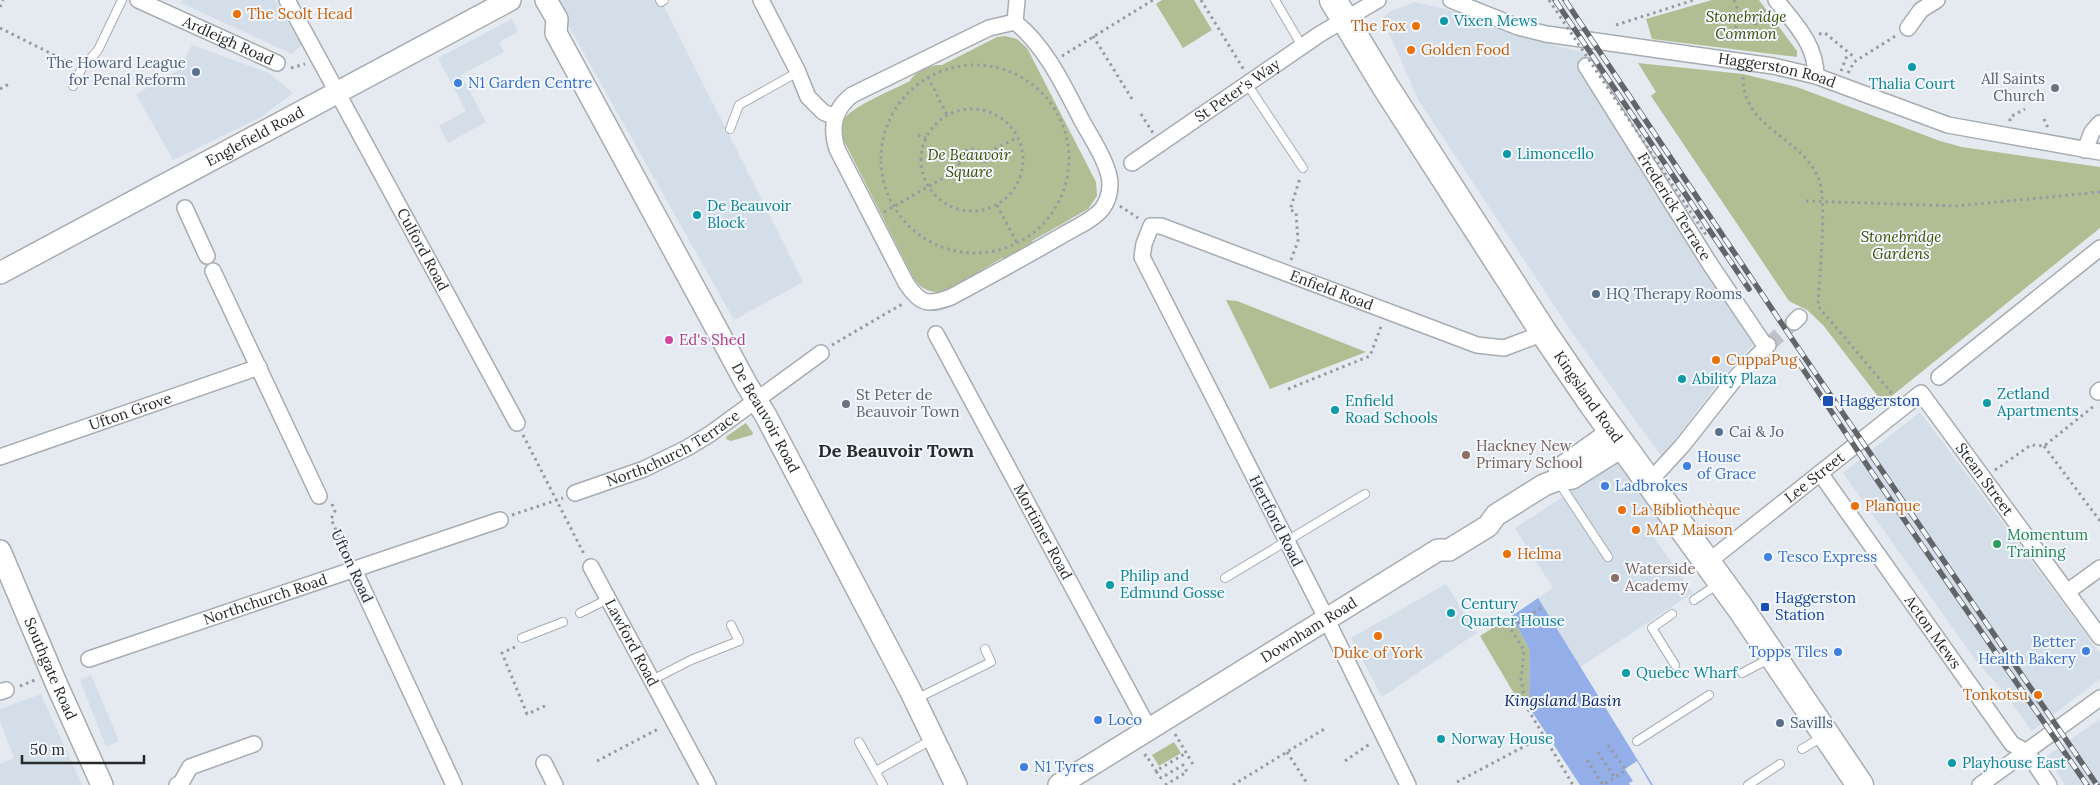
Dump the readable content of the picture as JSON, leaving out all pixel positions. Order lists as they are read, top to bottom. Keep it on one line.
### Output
{"streets":{"highway":["Kingsland Road"],"street":["Ardleigh Road","Haggerston Road","St Peter's Way","Englefield Road","Frederick Terrace","Culford Road","Enfield Road","Ufton Grove","De Beauvoir Road","Northchurch Terrace","Lee Street","Stean Street","Hertford Road","Mortimer Road","Ufton Road","Northchurch Road","Downham Road","Acton Mews","Lawford Road","Southgate Road"]},"crossings":[["Ardleigh Road","Culford Road"],["St Peter's Way","Kingsland Road"],["Englefield Road","Culford Road"],["Frederick Terrace","Kingsland Road"],["Enfield Road","Kingsland Road"],["Enfield Road","Hertford Road"],["Kingsland Road","Lee Street"],["Kingsland Road","Downham Road"],["De Beauvoir Road","Northchurch Terrace"],["Lee Street","Stean Street"],["Lee Street","Acton Mews"],["Hertford Road","Downham Road"],["Mortimer Road","Downham Road"],["Ufton Road","Northchurch Road"]],"districts":["De Beauvoir Town"],"water":["Kingsland Basin"],"parks":["Stonebridge Common","De Beauvoir Square","Stonebridge Gardens"],"places":{"other":["The Scolt Head","Vixen Mews","The Fox","Golden Food","Thalia Court","The Howard League for Penal Reform","N1 Garden Centre","All Saints Church","Limoncello","De Beauvoir Block","HQ Therapy Rooms","Ed's Shed","CuppaPug","Ability Plaza","Zetland Apartments","St Peter de Beauvoir Town","Enfield Road Schools","Cai & Jo","Hackney New Primary School","House of Grace","Ladbrokes","Planque","La Bibliothèque","MAP Maison","Momentum Training","Helma","Tesco Express","Waterside Academy","Philip and Edmund Gosse","Century Quarter House","Duke of York","Better Health Bakery","Topps Tiles","Quebec Wharf","Tonkotsu","Loco","Savills","Norway House","Playhouse East","N1 Tyres"],"transit":["Haggerston","Haggerston Station"]},"scale_bar":"50 m"}
